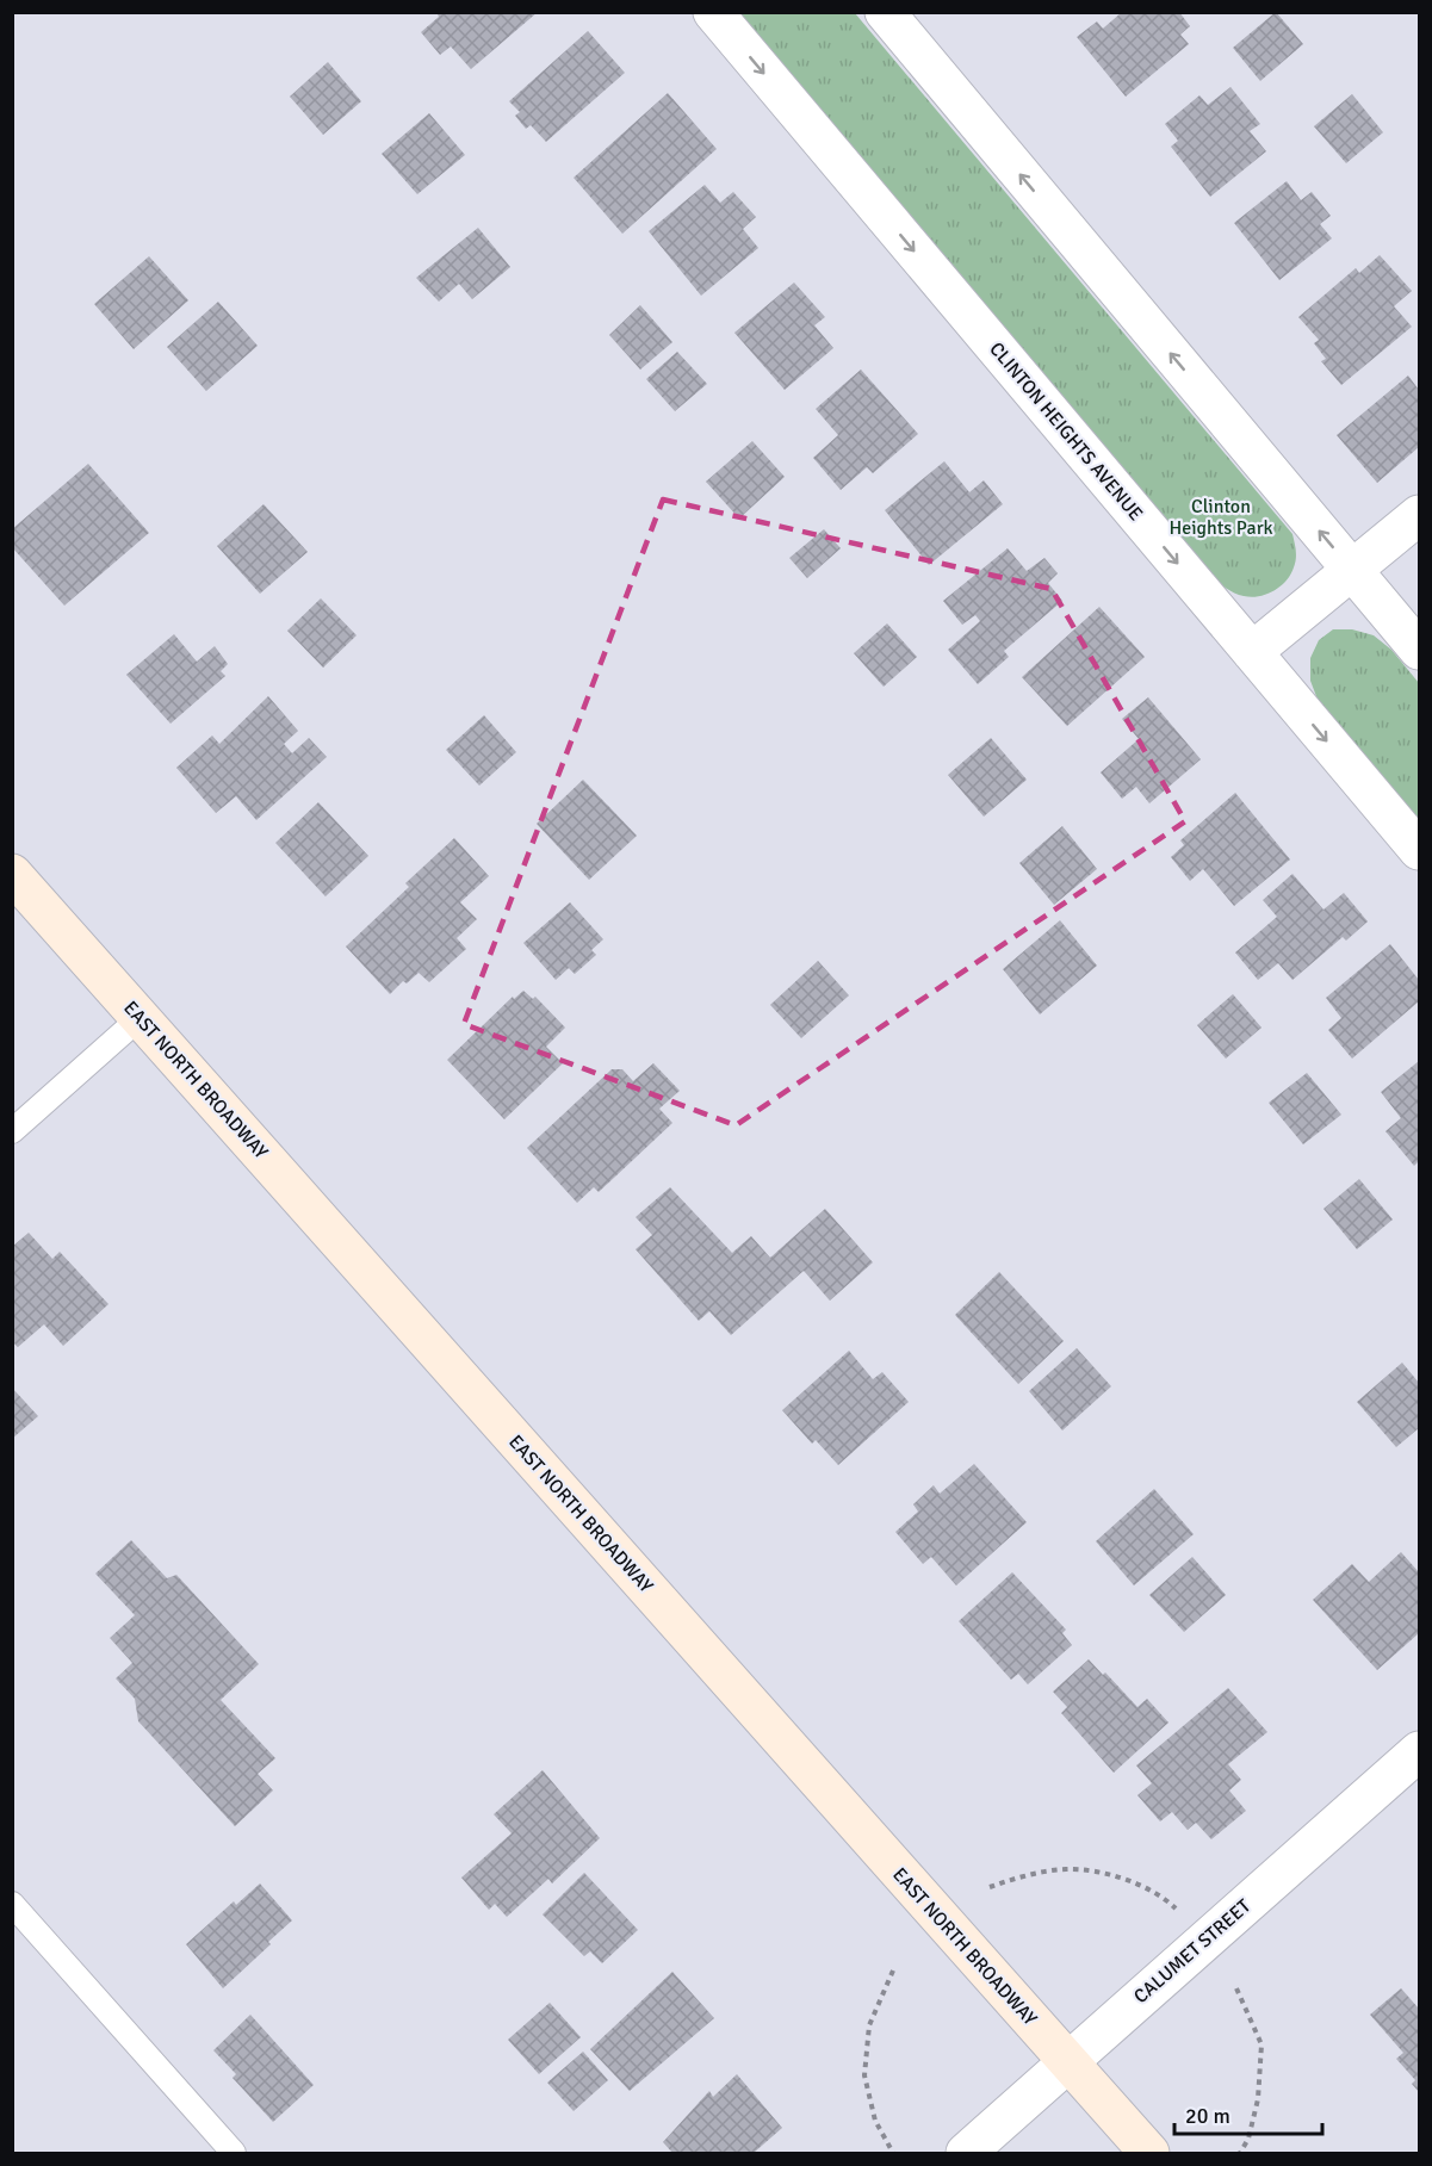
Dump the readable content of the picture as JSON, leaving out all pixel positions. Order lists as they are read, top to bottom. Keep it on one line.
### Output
{"streets":{"main road":["EAST NORTH BROADWAY"],"street":["CLINTON HEIGHTS AVENUE","CALUMET STREET"]},"crossings":[["EAST NORTH BROADWAY","CALUMET STREET"]],"parks":["Clinton Heights Park"],"scale_bar":"20 m"}
